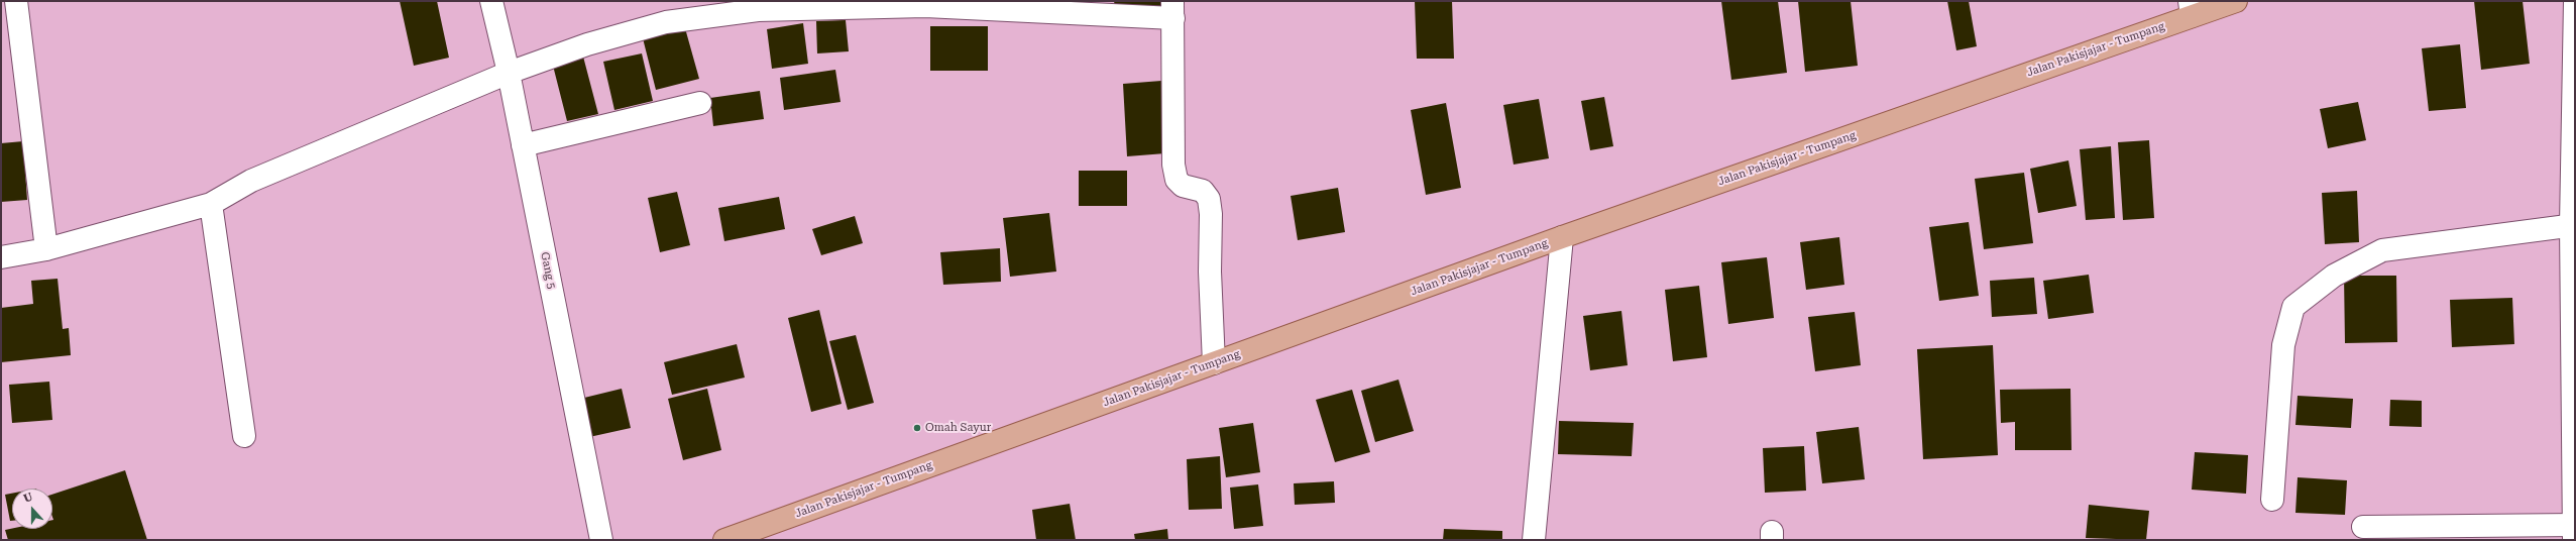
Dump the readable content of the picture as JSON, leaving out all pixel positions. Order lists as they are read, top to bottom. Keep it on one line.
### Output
{"streets":{"main road":["Jalan Pakisjajar - Tumpang"],"street":["Gang 5"]},"places":["Omah Sayur"],"north":"top"}
